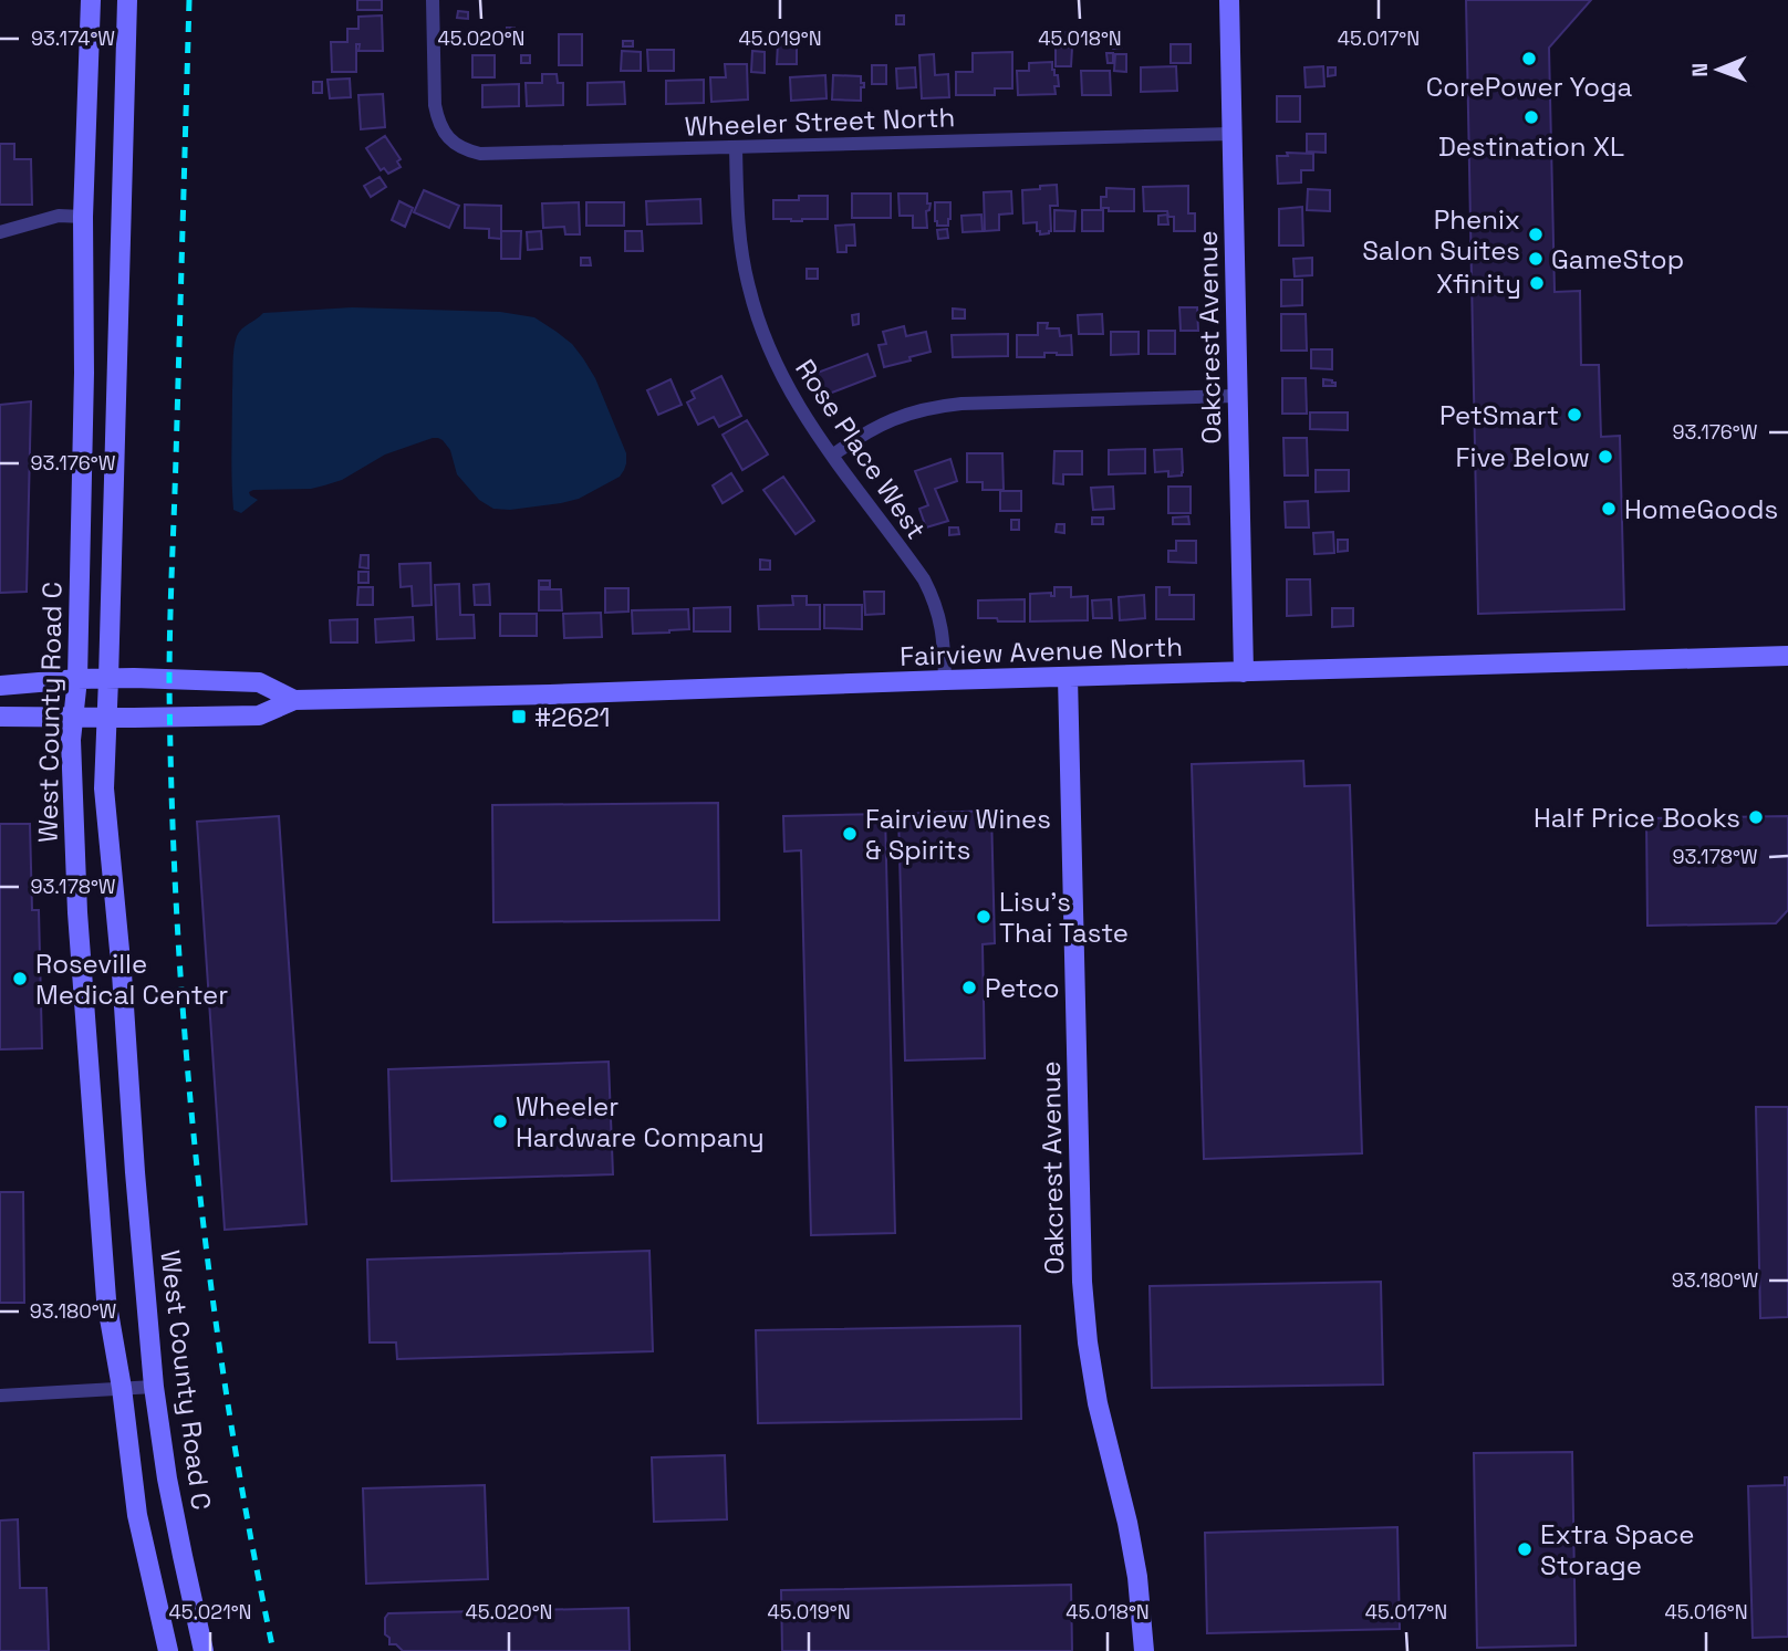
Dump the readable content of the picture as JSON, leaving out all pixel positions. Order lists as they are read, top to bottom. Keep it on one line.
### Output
{"streets":{"street":["Wheeler Street North","Oakcrest Avenue","Rose Place West","Fairview Avenue North","West County Road C"]},"crossings":[["Wheeler Street North","Oakcrest Avenue"],["Wheeler Street North","Rose Place West"],["Oakcrest Avenue","Fairview Avenue North"],["Rose Place West","Fairview Avenue North"],["Fairview Avenue North","West County Road C"]],"places":{"other":["CorePower Yoga","Destination XL","Phenix Salon Suites","GameStop","Xfinity","PetSmart","Five Below","HomeGoods","Half Price Books","Fairview Wines & Spirits","Lisu's Thai Taste","Roseville Medical Center","Petco","Wheeler Hardware Company","Extra Space Storage"],"transit":["#2621"]},"north":"left","coordinates":["93.174°W","45.020°N","45.019°N","45.018°N","45.017°N","93.176°W","93.178°W","93.180°W","45.021°N","45.016°N"]}
